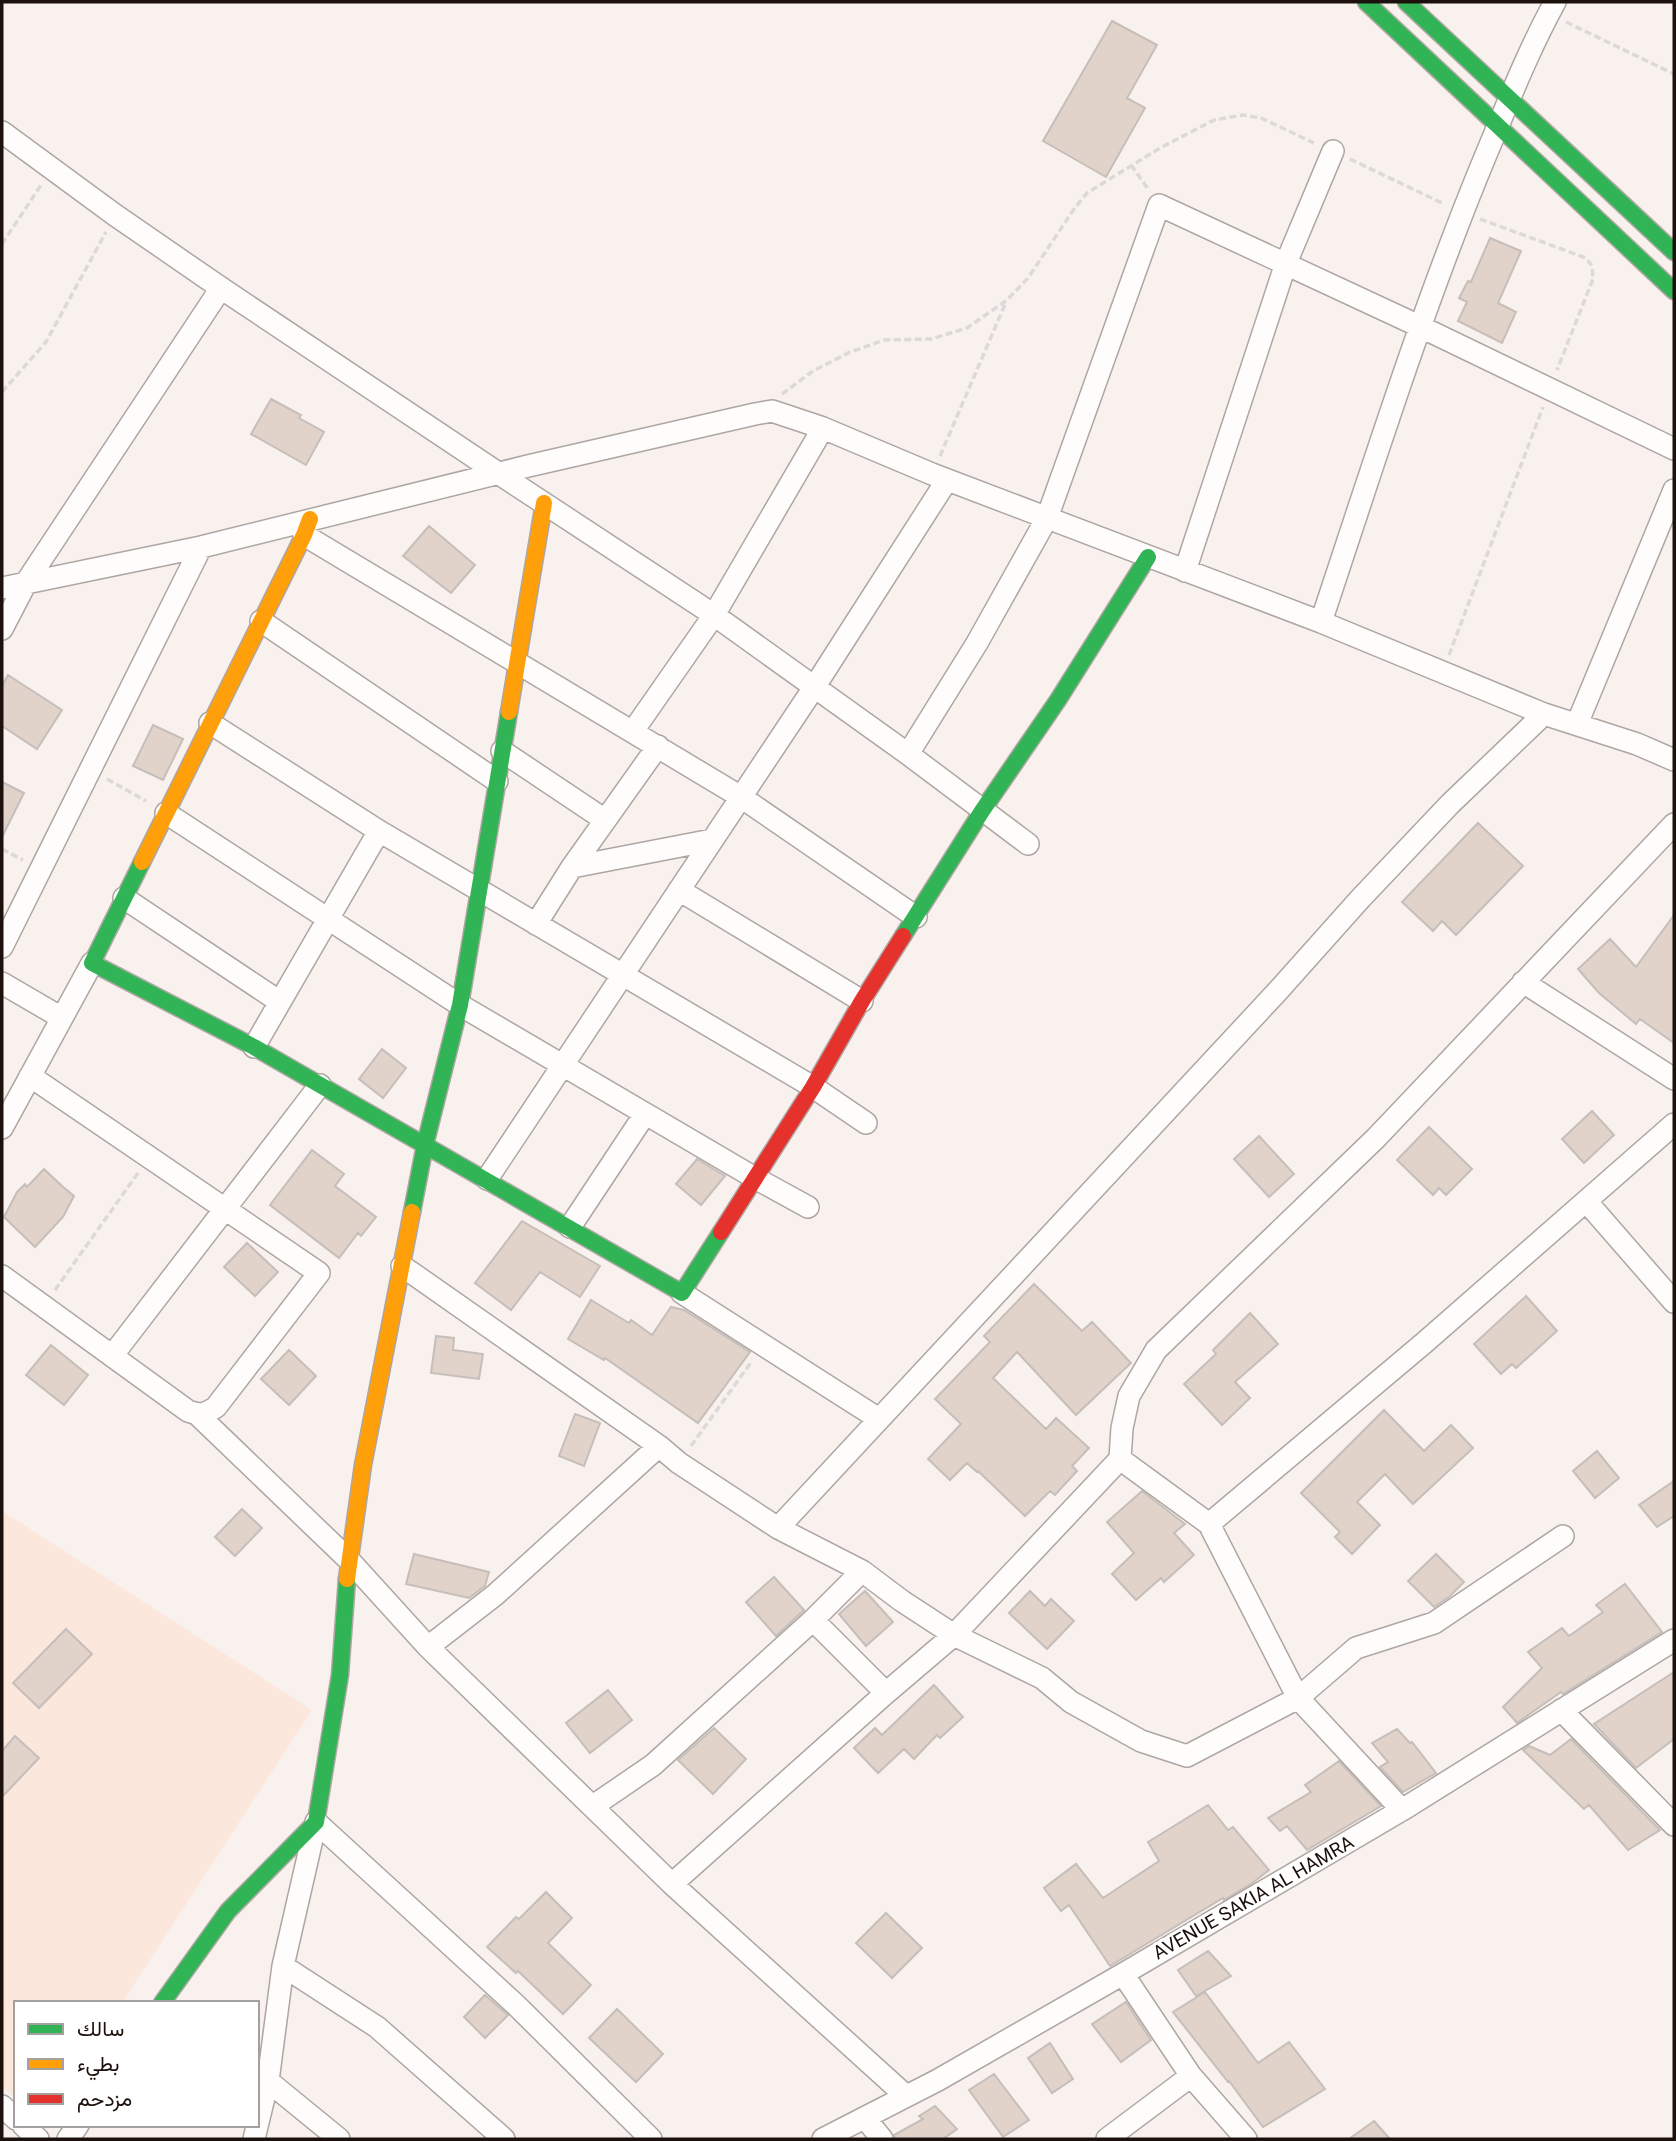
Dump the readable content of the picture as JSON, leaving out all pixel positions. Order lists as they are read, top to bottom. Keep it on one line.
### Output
{"streets":{"street":["AVENUE SAKIA AL HAMRA"]},"legend":["سالك","بطيء","مزدحم"]}
